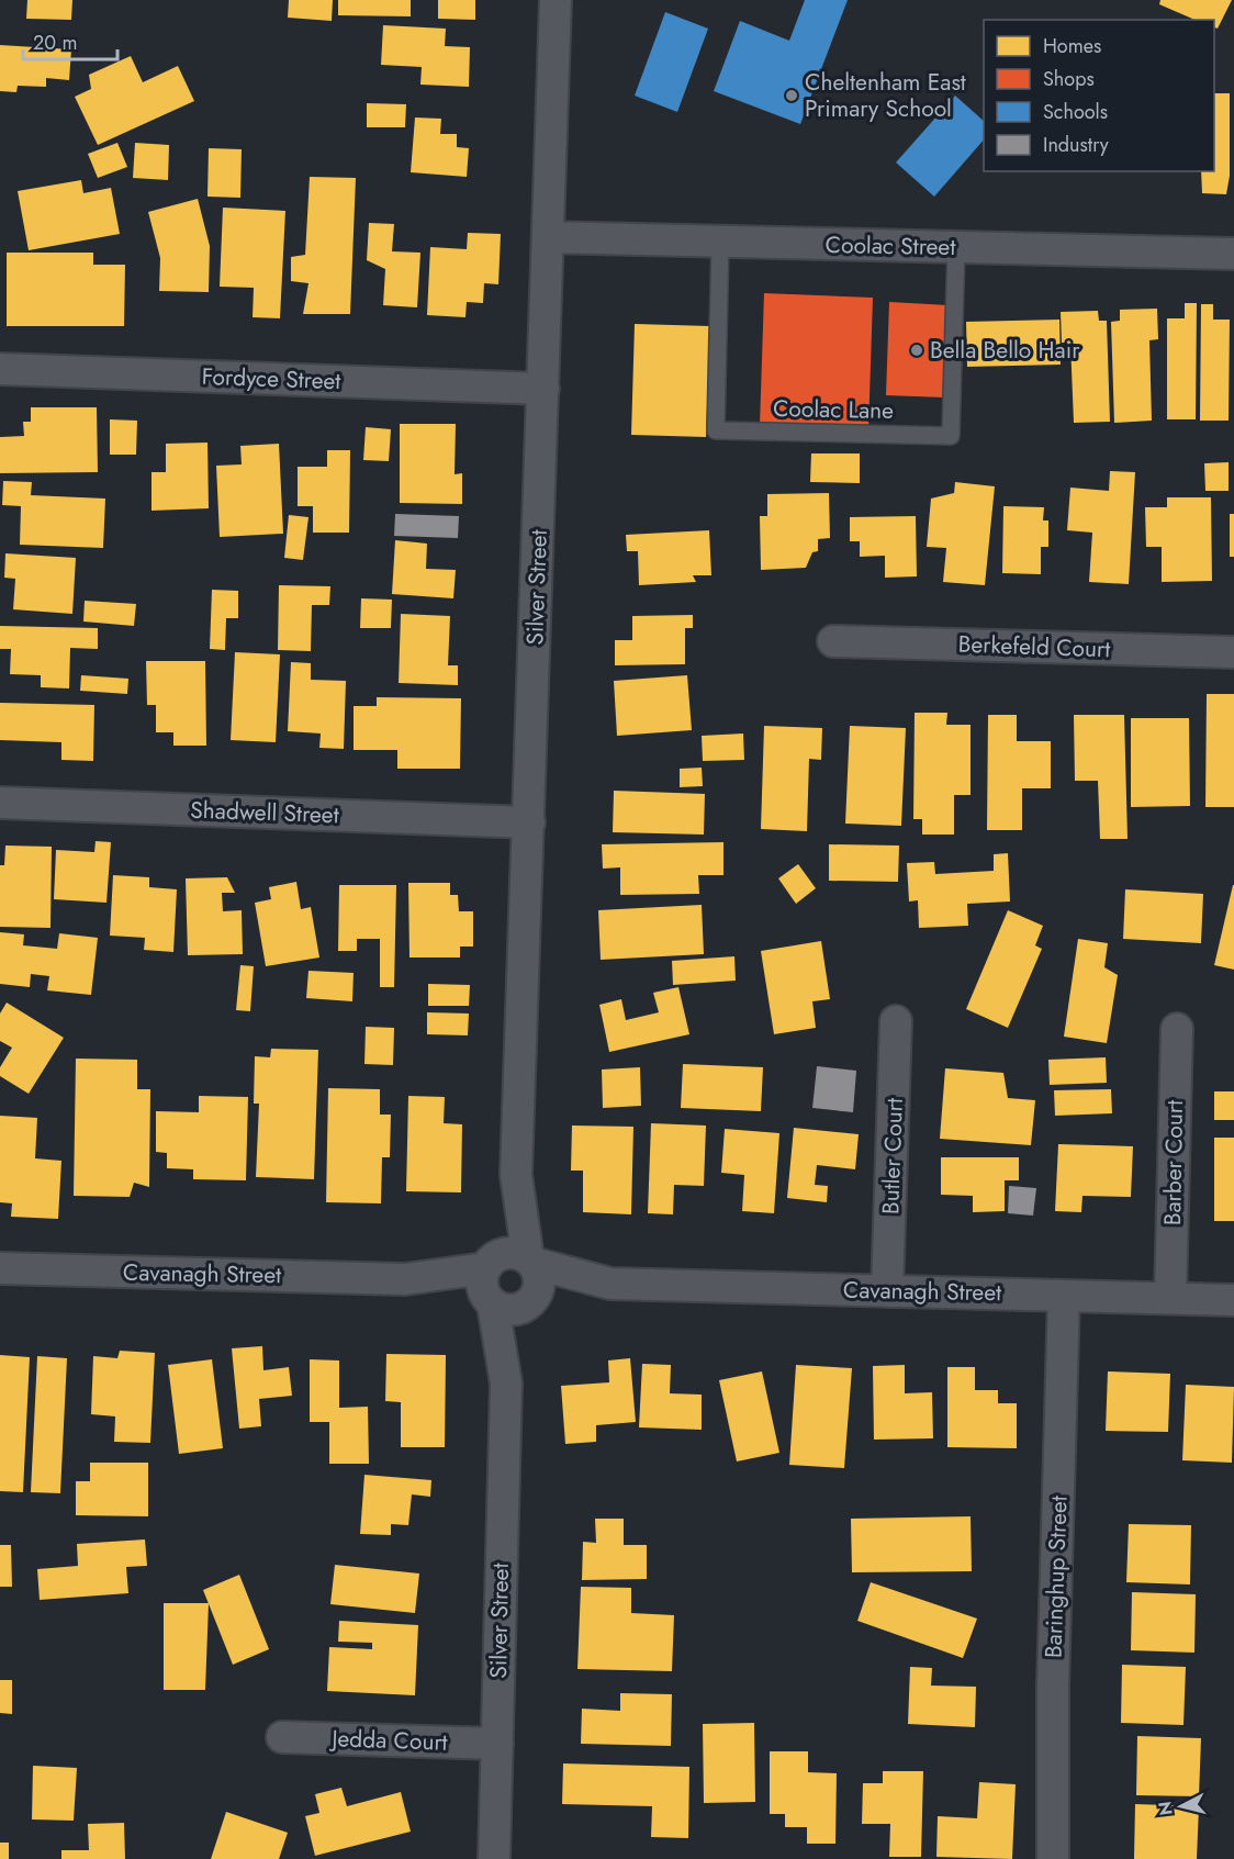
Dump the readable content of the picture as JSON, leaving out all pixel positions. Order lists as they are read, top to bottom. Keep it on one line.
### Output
{"streets":{"street":["Coolac Street","Fordyce Street","Silver Street","Berkefeld Court","Shadwell Street","Butler Court","Barber Court","Cavanagh Street","Baringhup Street","Jedda Court"],"lane":["Coolac Lane"]},"crossings":[["Coolac Street","Coolac Lane"],["Coolac Street","Silver Street"],["Fordyce Street","Silver Street"],["Silver Street","Shadwell Street"],["Silver Street","Cavanagh Street"],["Silver Street","Jedda Court"],["Butler Court","Cavanagh Street"],["Barber Court","Cavanagh Street"],["Cavanagh Street","Baringhup Street"]],"places":["Cheltenham East Primary School","Bella Bello Hair"],"legend":["Homes","Shops","Schools","Industry"],"scale_bar":"20 m","north":"left"}
